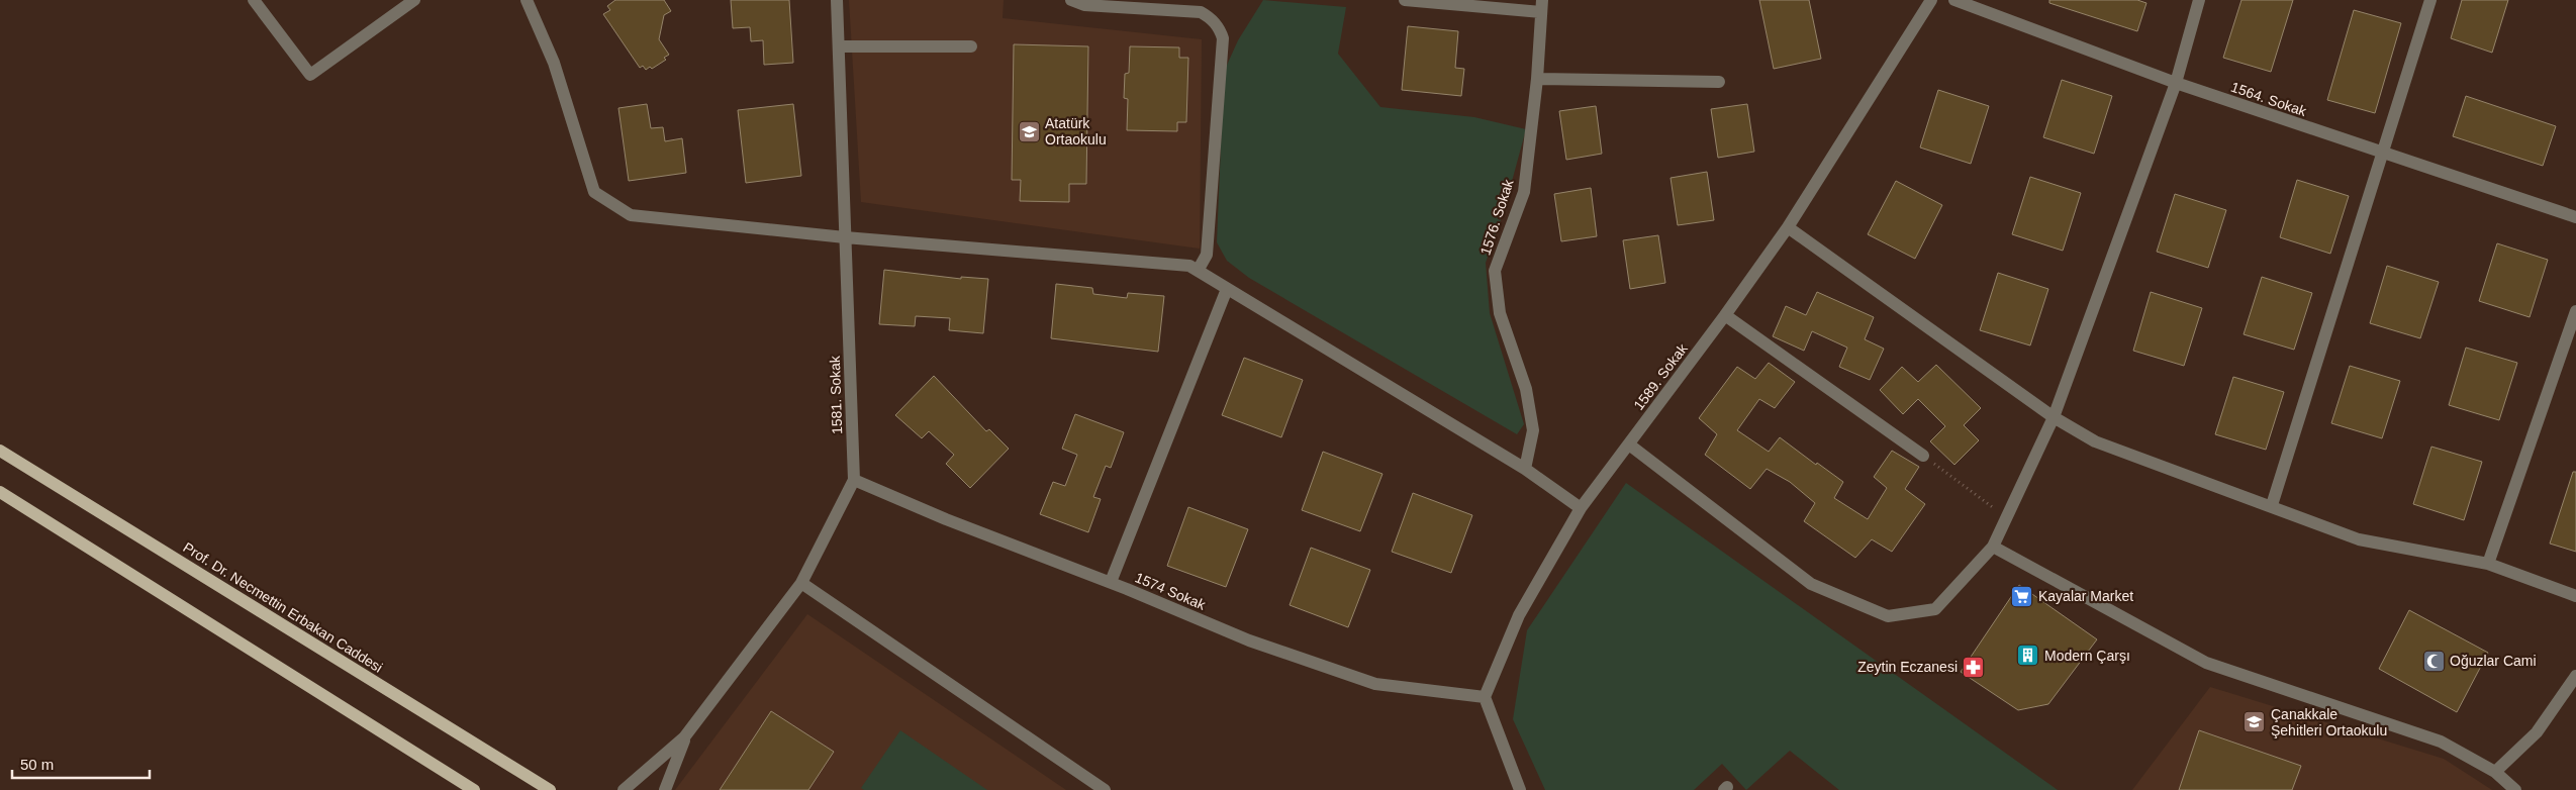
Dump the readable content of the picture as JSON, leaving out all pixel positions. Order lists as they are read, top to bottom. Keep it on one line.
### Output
{"streets":{"main road":["Prof. Dr. Necmettin Erbakan Caddesi"],"street":["1564. Sokak","1576. Sokak","1589. Sokak","1581. Sokak","1574 Sokak"]},"crossings":[["1589. Sokak","1574 Sokak"],["1581. Sokak","1574 Sokak"]],"places":{"school or university":["Atatürk Ortaokulu","Çanakkale Şehitleri Ortaokulu"],"supermarket":["Kayalar Market"],"building":["Modern Çarşı"],"mosque":["Oğuzlar Cami"],"pharmacy":["Zeytin Eczanesi"]},"scale_bar":"50 m"}
